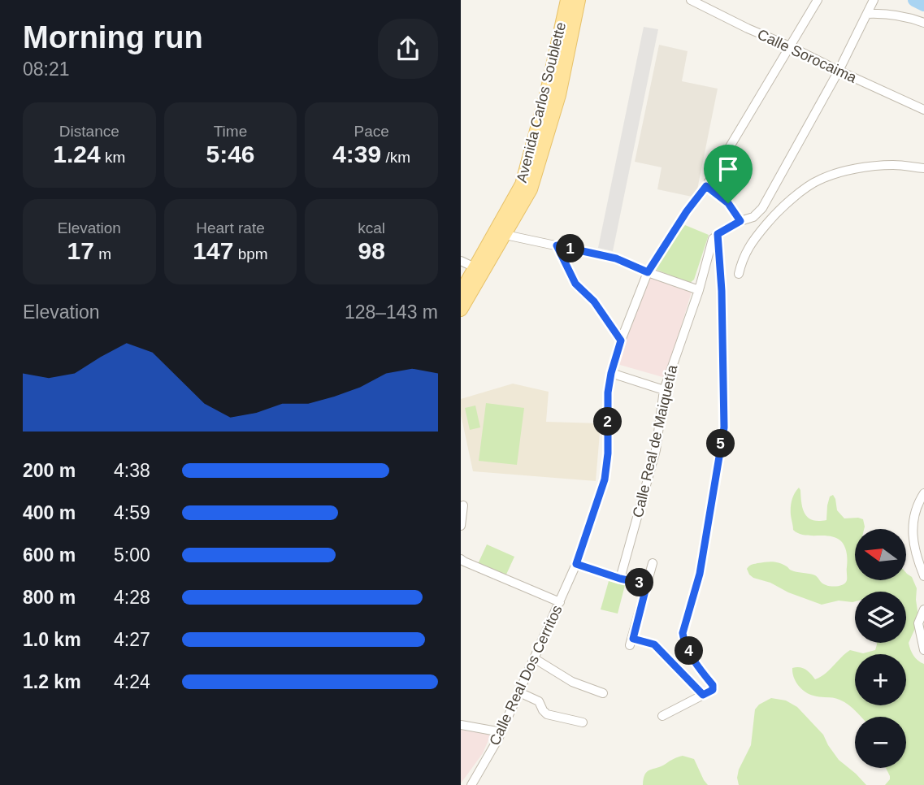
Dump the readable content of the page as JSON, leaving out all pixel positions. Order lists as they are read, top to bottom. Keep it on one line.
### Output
{"streets":{"main road":["Avenida Carlos Soublette"],"street":["Calle Sorocaima","Calle Real de Maiquetía","Calle Real Dos Cerritos"]},"north":"left","page":{"heading":["Morning run","08:21"],"stats":[["Distance","1.24 km"],["Time","5:46"],["Pace","4:39 /km"],["Elevation","17 m"],["Heart rate","147 bpm"],["kcal","98"]],"pins":["1","2","5","3","4"],"chart":["Elevation","128–143 m"],"list":[{"name":"200 m","note":"4:38"},{"name":"400 m","note":"4:59"},{"name":"600 m","note":"5:00"},{"name":"800 m","note":"4:28"},{"name":"1.0 km","note":"4:27"},{"name":"1.2 km","note":"4:24"}],"map_buttons":["+","−"]}}
